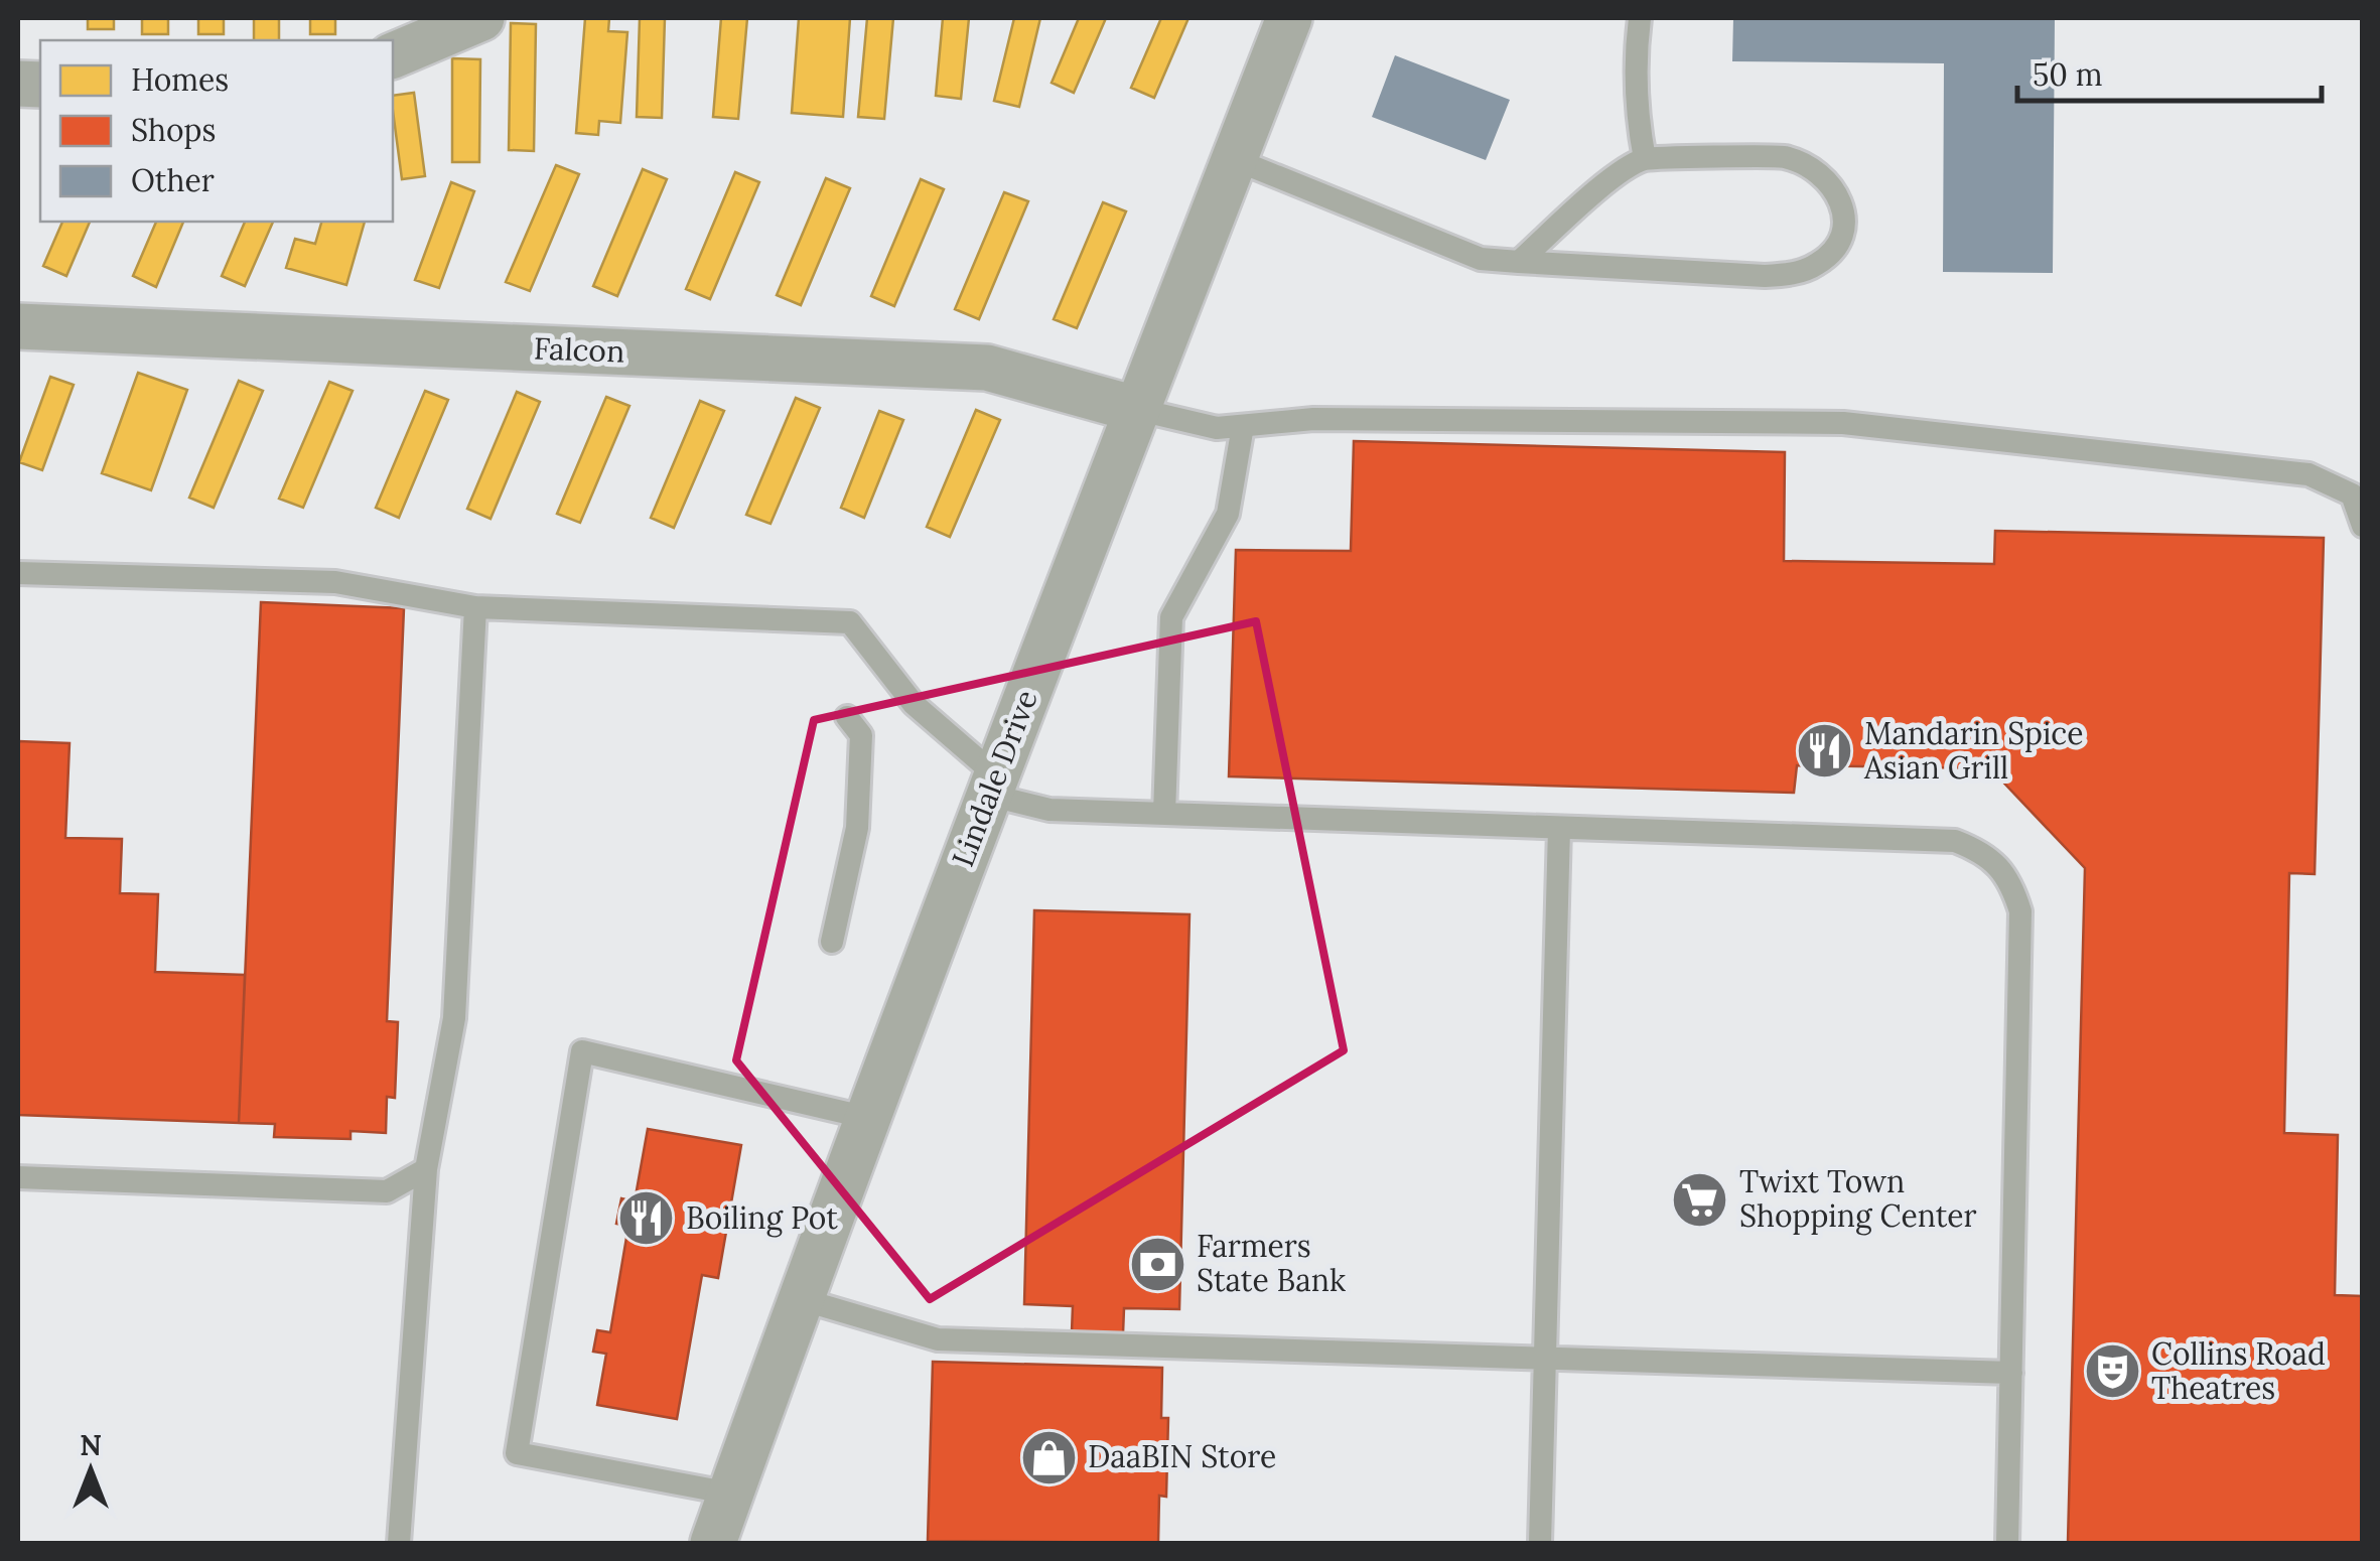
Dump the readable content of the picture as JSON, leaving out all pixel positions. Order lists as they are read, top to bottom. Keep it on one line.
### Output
{"streets":{"street":["Falcon","Lindale Drive"]},"crossings":[["Falcon","Lindale Drive"]],"places":{"restaurant":["Mandarin Spice Asian Grill","Boiling Pot"],"supermarket":["Twixt Town Shopping Center"],"bank":["Farmers State Bank"],"theatre":["Collins Road Theatres"],"shop":["DaaBIN Store"]},"legend":["Homes","Shops","Other"],"scale_bar":"50 m","north":"top"}
